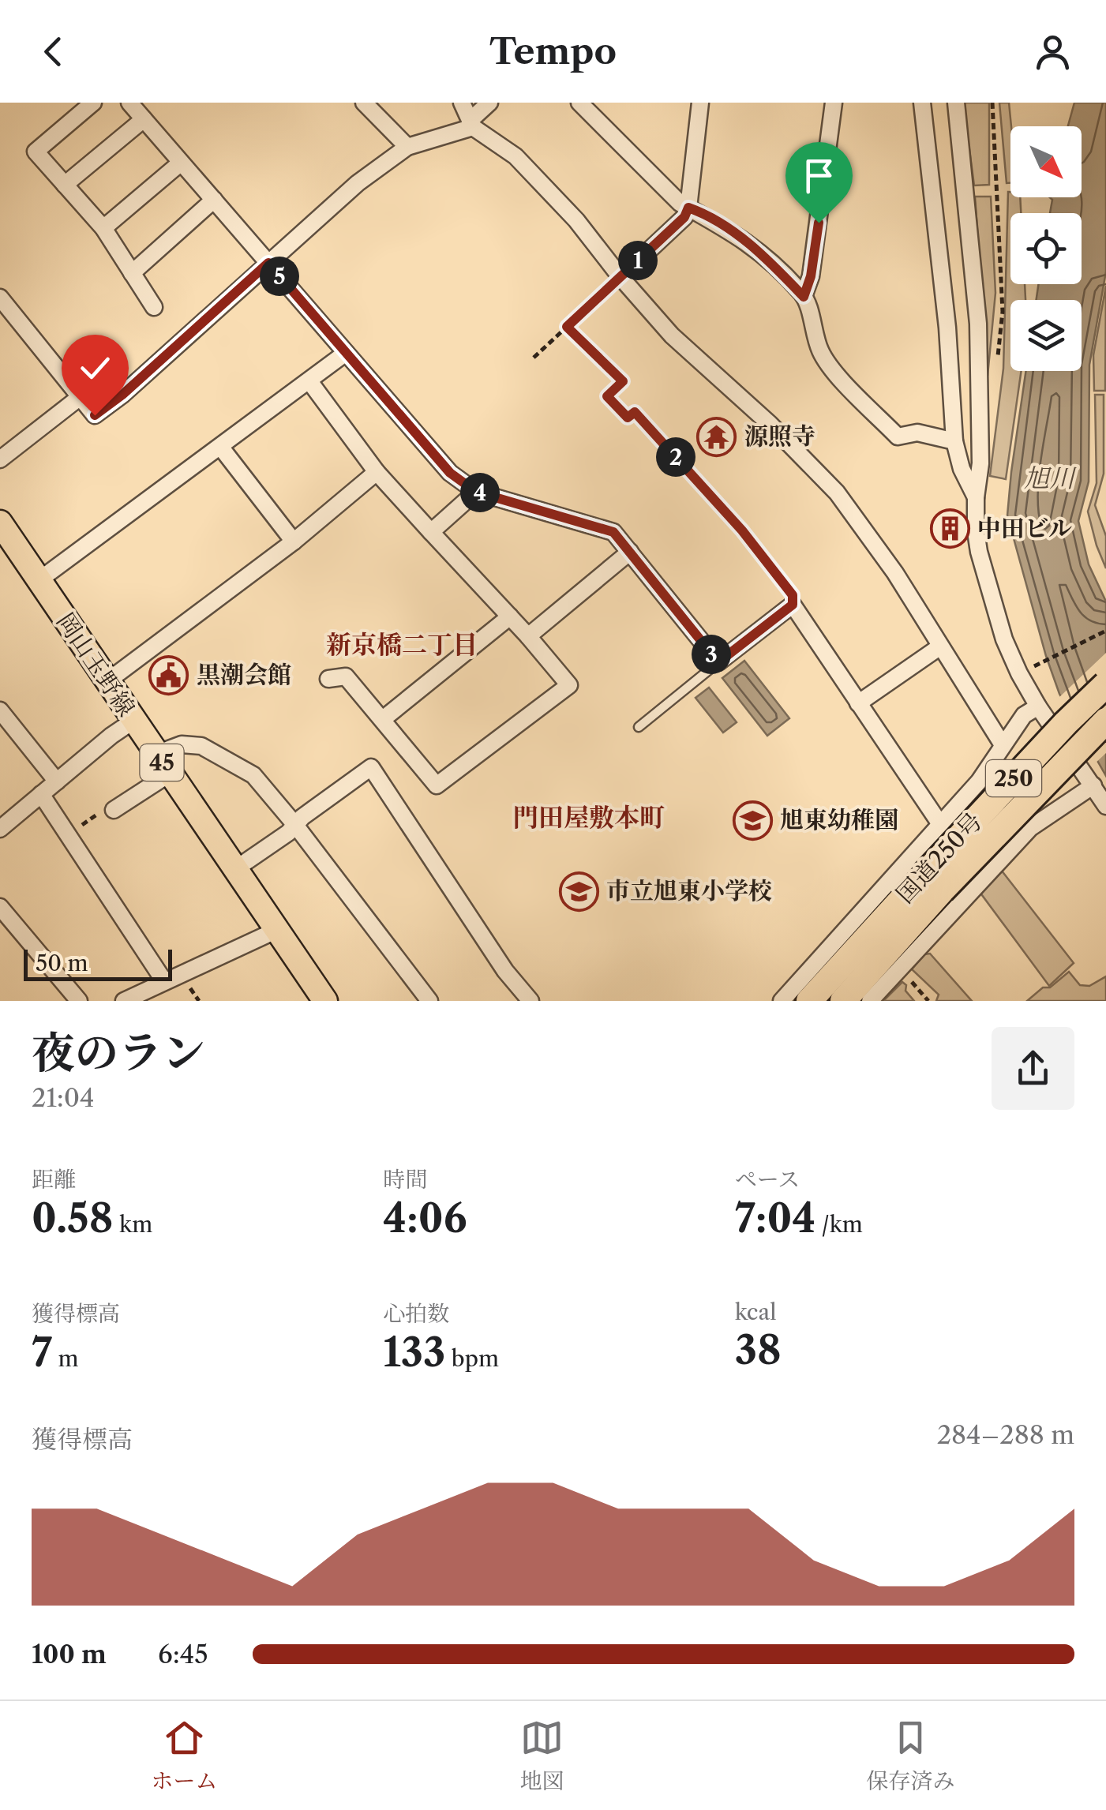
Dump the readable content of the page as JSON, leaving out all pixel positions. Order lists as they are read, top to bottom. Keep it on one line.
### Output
{"streets":{"highway":["250","国道250号"],"main road":["岡山玉野線","45"]},"districts":["新京橋二丁目","門田屋敷本町"],"water":["旭川"],"places":{"temple":["源照寺"],"building":["中田ビル"],"public building":["黒潮会館"],"school or university":["旭東幼稚園","市立旭東小学校"]},"scale_bar":"50 m","north":"bottom right","page":{"header":"Tempo","pins":["1","5","2","4","3"],"scale":"50 m","heading":["夜のラン","21:04"],"stats":[["距離","0.58 km"],["時間","4:06"],["ペース","7:04 /km"],["獲得標高","7 m"],["心拍数","133 bpm"],["kcal","38"]],"chart":["獲得標高","284–288 m"],"list":[{"name":"100 m","note":"6:45"}],"tabs":["ホーム","地図","保存済み"]}}
